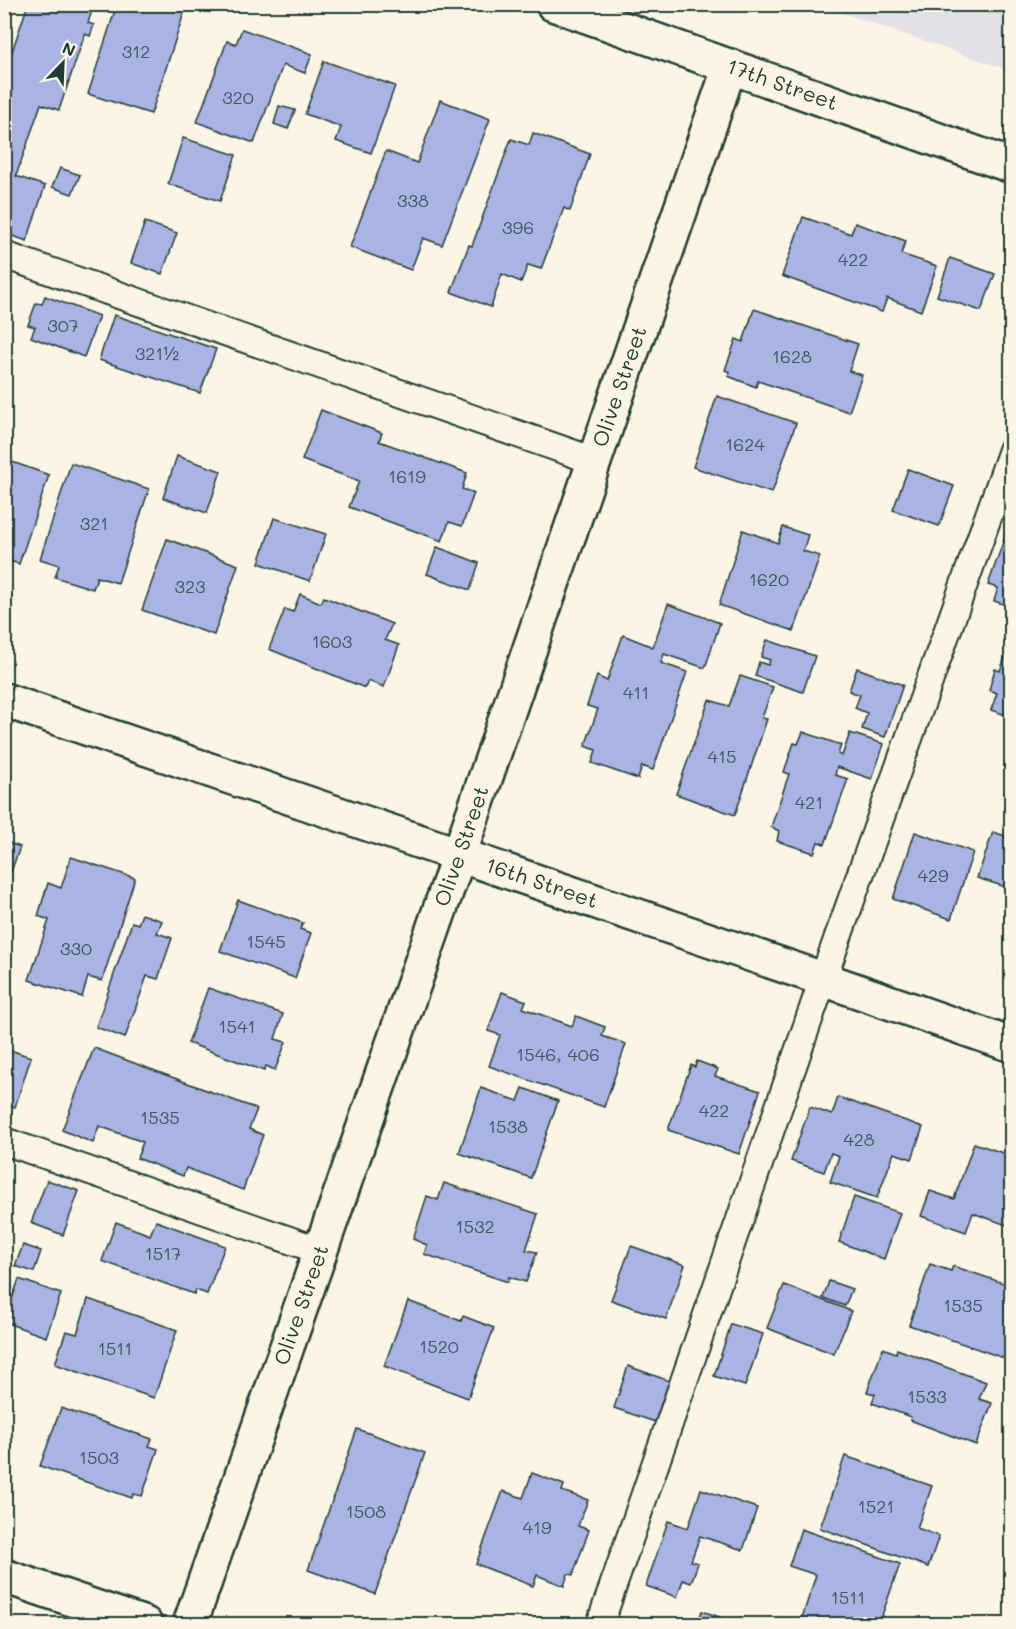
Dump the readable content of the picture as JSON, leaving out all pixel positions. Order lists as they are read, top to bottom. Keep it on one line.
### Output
{"streets":{"street":["17th Street","Olive Street","16th Street"]},"crossings":[["17th Street","Olive Street"],["Olive Street","16th Street"]],"house_numbers":["312","320","338","396","422","307","321½","1628","1624","1619","321","1620","323","1603","411","415","421","429","1545","330","1541","1546, 406","422","1535","1538","428","1532","1517","1535","1520","1511","1533","1503","1521","1508","419","1511"],"north":"top right"}
